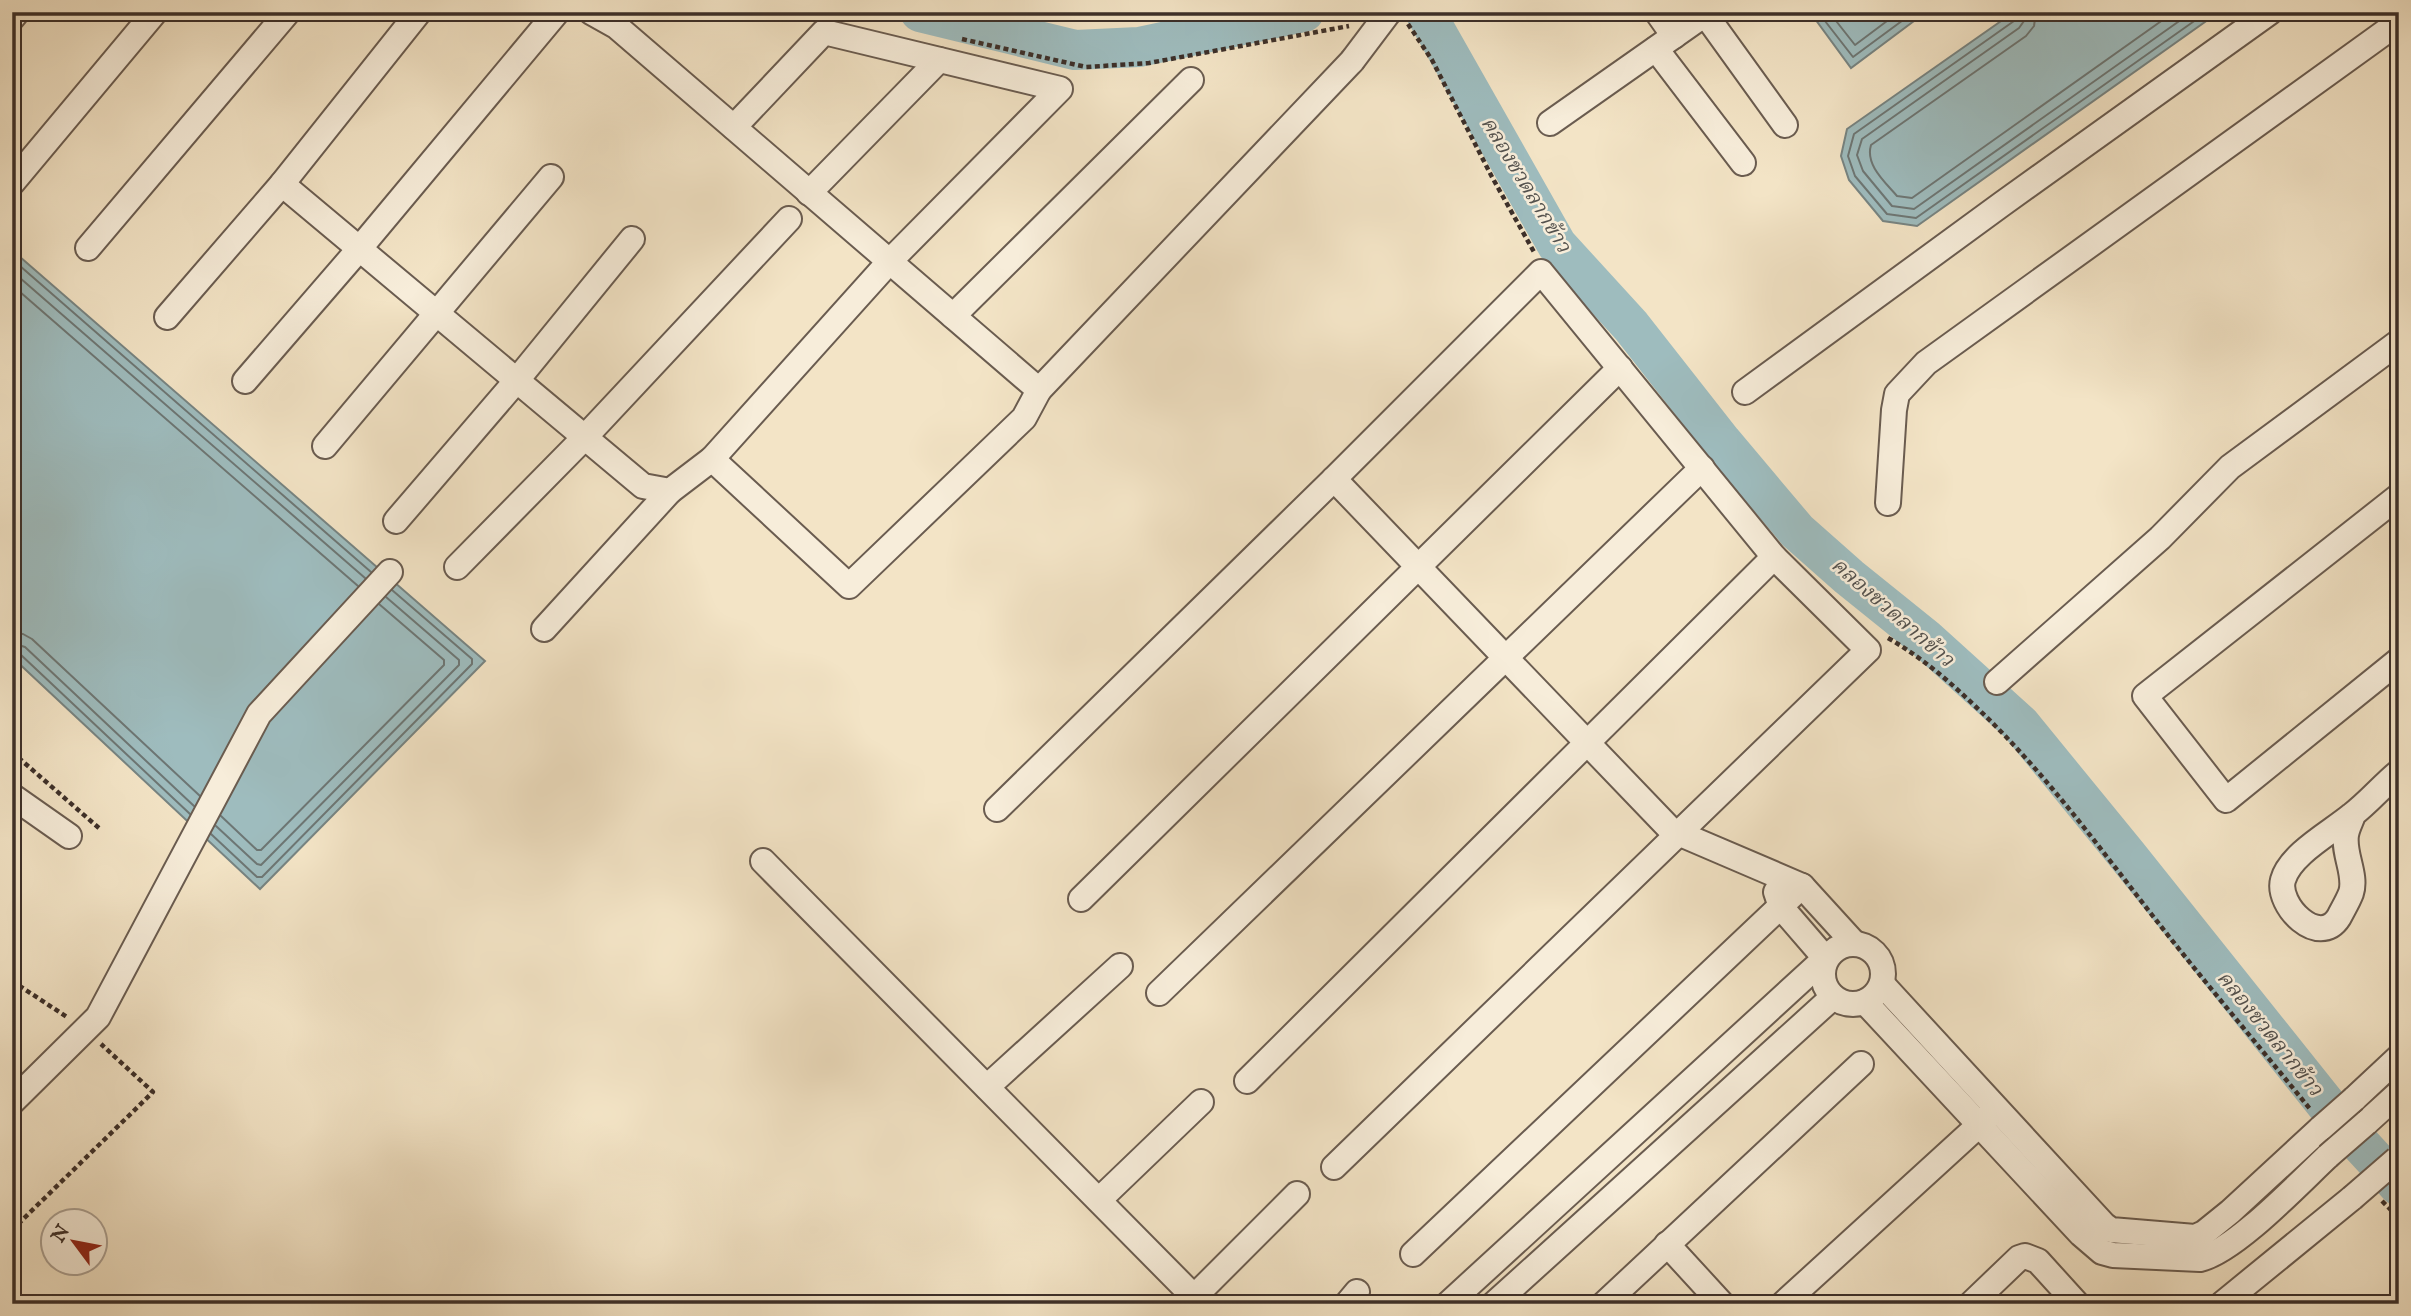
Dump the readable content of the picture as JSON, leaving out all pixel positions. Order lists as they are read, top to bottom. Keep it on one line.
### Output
{"water":["คลองชวดลากข้าว"],"north":"top left"}
